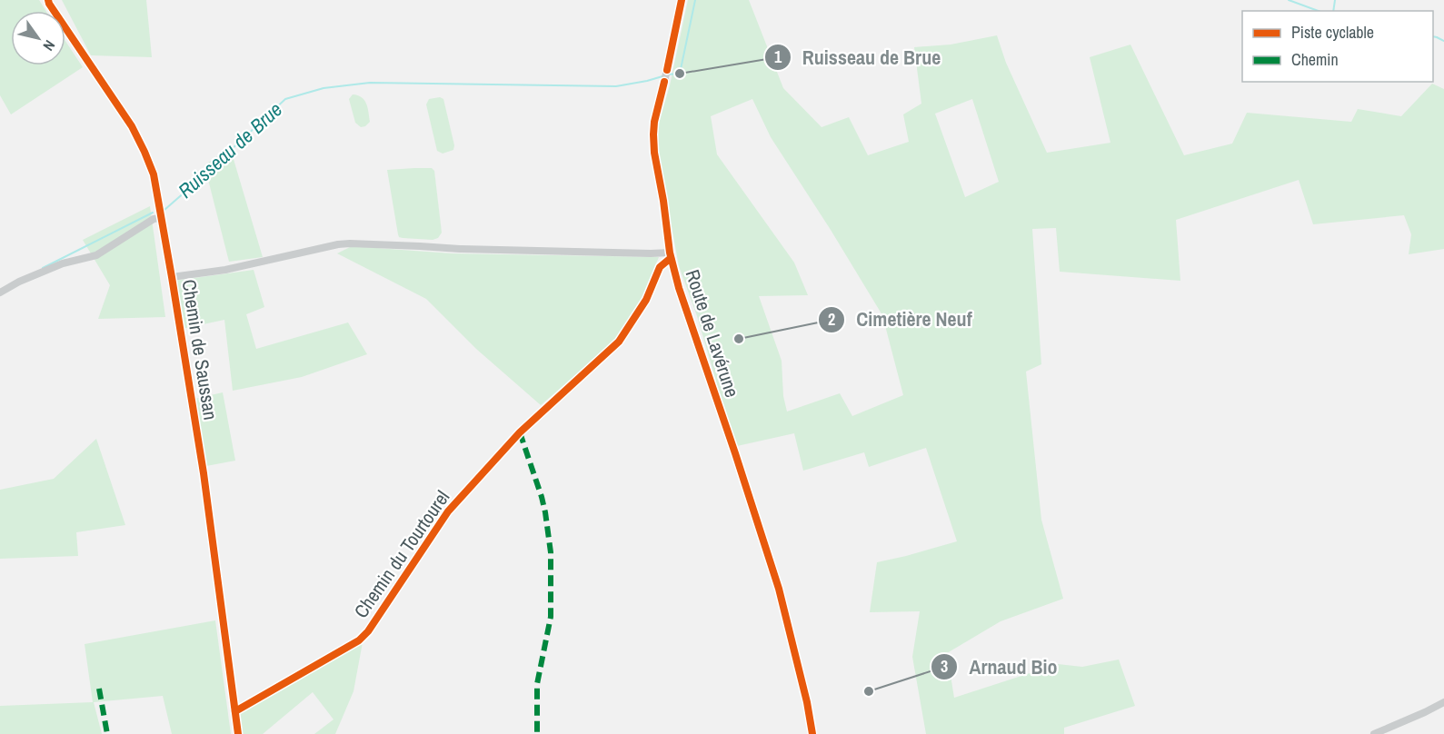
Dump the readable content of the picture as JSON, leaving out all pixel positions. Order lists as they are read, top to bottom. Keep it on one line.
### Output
{"streets":{"street":["Route de Lavérune","Chemin de Saussan","Chemin du Tourtourel"]},"crossings":[["Route de Lavérune","Chemin du Tourtourel"],["Chemin de Saussan","Chemin du Tourtourel"]],"water":["Ruisseau de Brue"],"places":["Ruisseau de Brue","Cimetière Neuf","Arnaud Bio"],"legend":["Piste cyclable","Chemin"],"north":"bottom right"}
